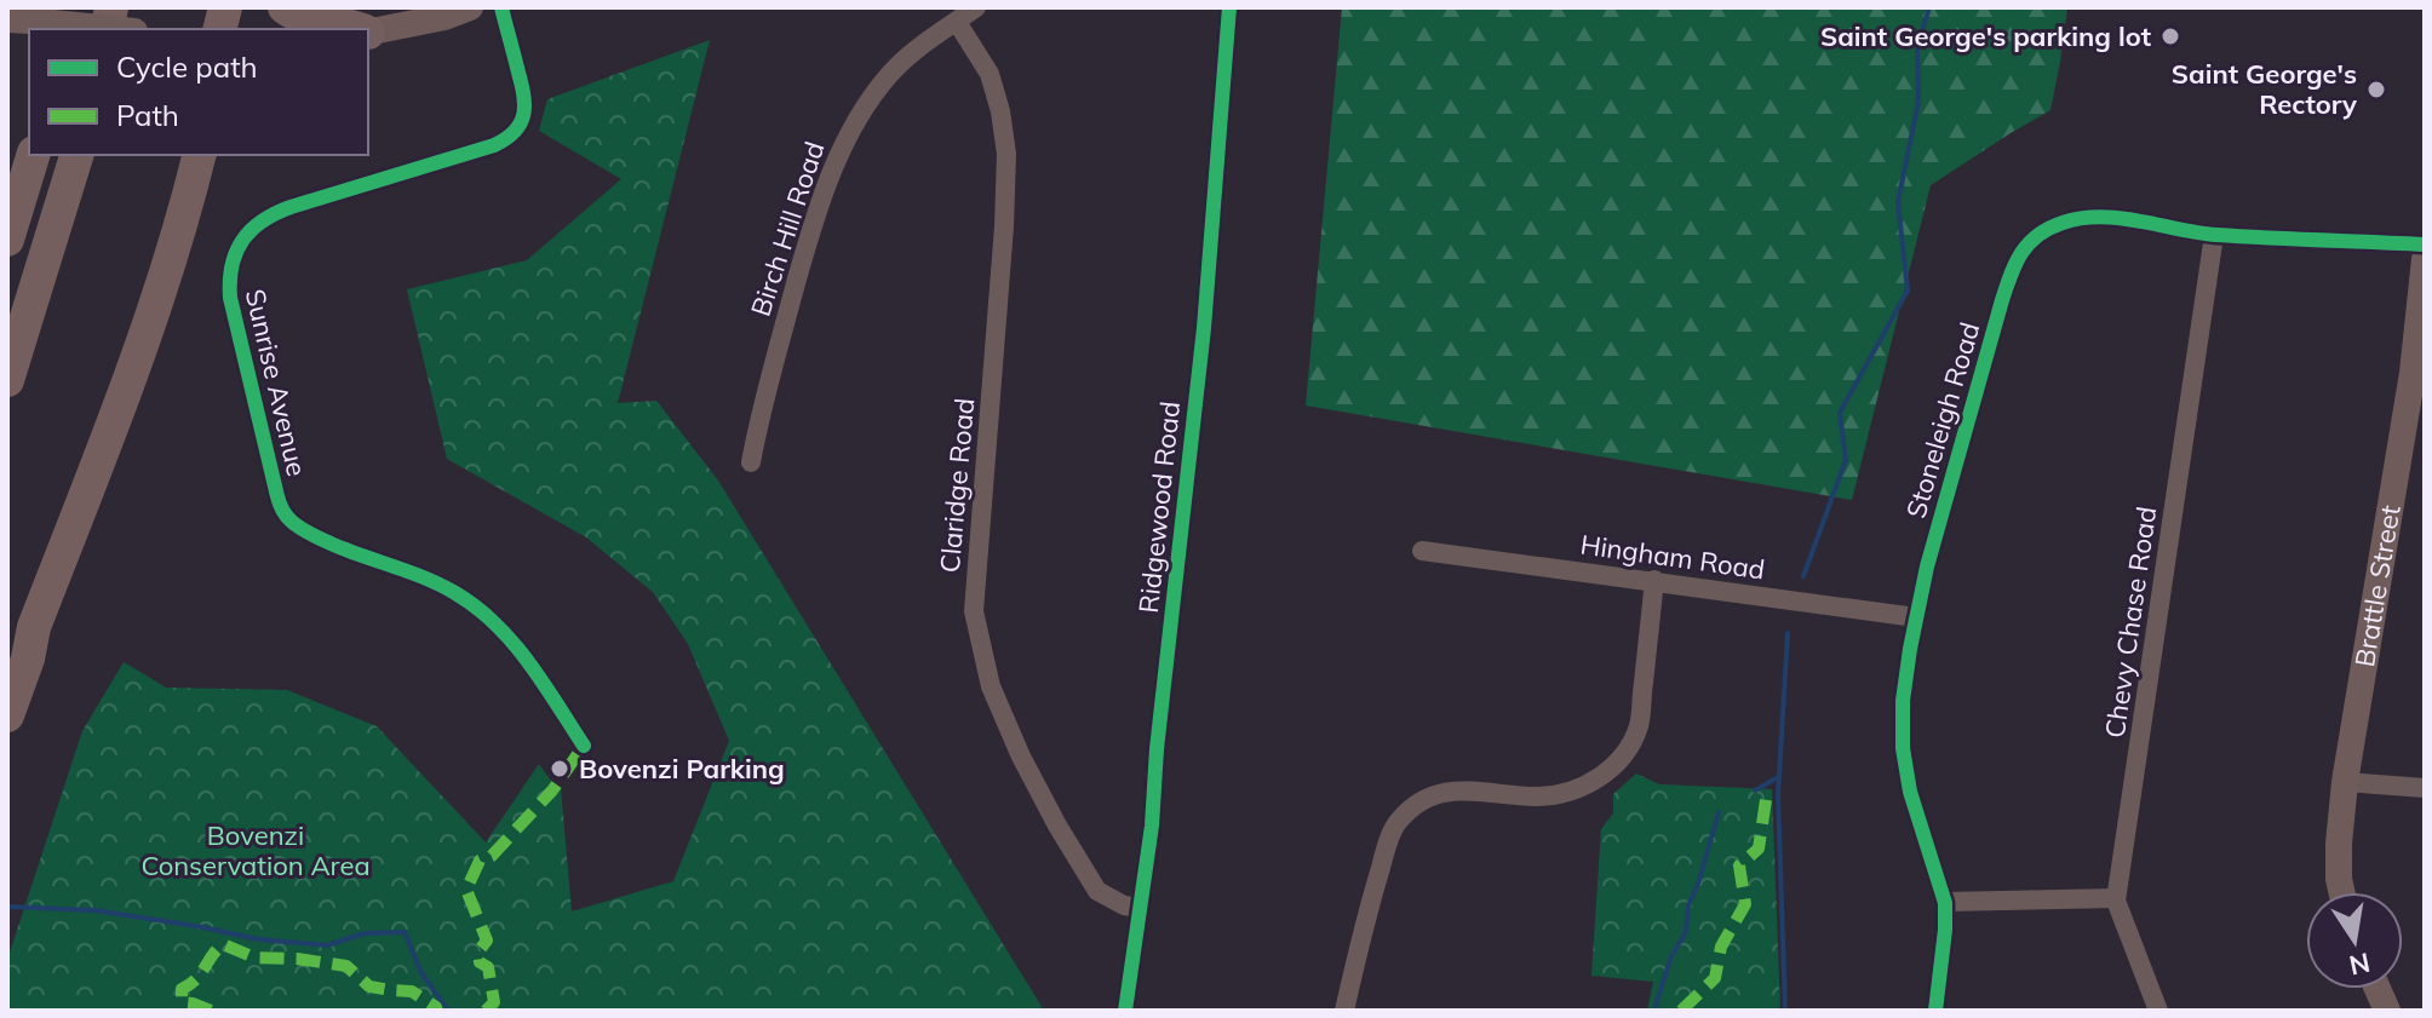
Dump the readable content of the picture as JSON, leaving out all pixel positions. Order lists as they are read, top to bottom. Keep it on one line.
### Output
{"streets":{"street":["Birch Hill Road","Sunrise Avenue","Stoneleigh Road","Claridge Road","Ridgewood Road","Hingham Road","Brattle Street","Chevy Chase Road"]},"crossings":[["Birch Hill Road","Claridge Road"],["Stoneleigh Road","Hingham Road"],["Stoneleigh Road","Chevy Chase Road"],["Claridge Road","Ridgewood Road"]],"parks":["Bovenzi Conservation Area"],"places":["Saint George's parking lot","Saint George's Rectory","Bovenzi Parking"],"legend":["Cycle path","Path"],"north":"bottom"}
